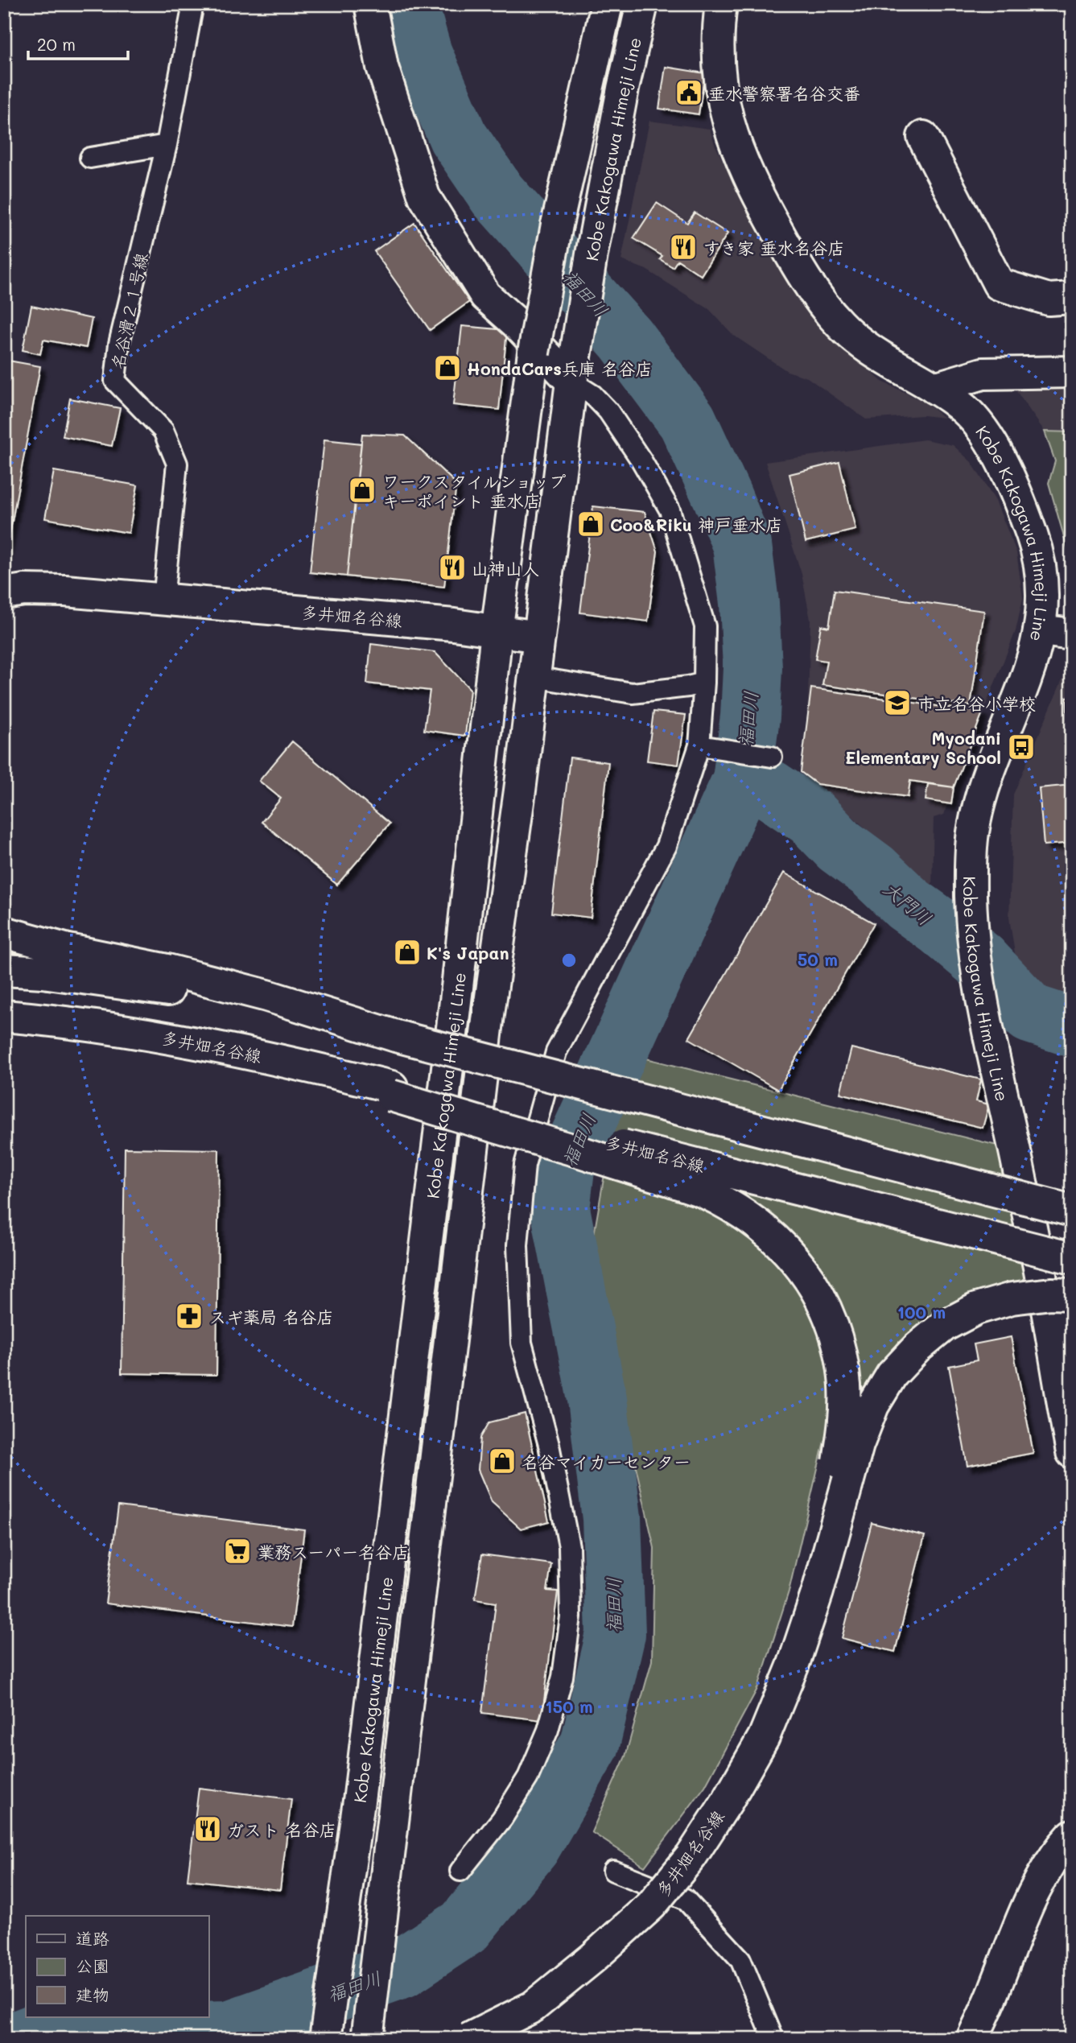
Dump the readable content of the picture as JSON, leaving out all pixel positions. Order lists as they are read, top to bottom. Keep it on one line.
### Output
{"streets":{"street":["Kobe Kakogawa Himeji Line","多井畑名谷線"],"lane":["名谷滑２１号線"]},"crossings":[["Kobe Kakogawa Himeji Line","多井畑名谷線"],["名谷滑２１号線","多井畑名谷線"]],"water":["福田川","大門川"],"places":{"public building":["垂水警察署名谷交番"],"restaurant":["すき家 垂水名谷店","山神山人","ガスト 名谷店"],"shop":["HondaCars兵庫 名谷店","ワークスタイルショップ キーポイント 垂水店","Coo&Riku 神戸垂水店","K's Japan","名谷マイカーセンター"],"school or university":["市立名谷小学校"],"bus stop":["Myodani Elementary School"],"pharmacy":["スギ薬局 名谷店"],"supermarket":["業務スーパー名谷店"]},"legend":["道路","公園","建物"],"scale_bar":"20 m","rings":["50 m","100 m","150 m"]}
